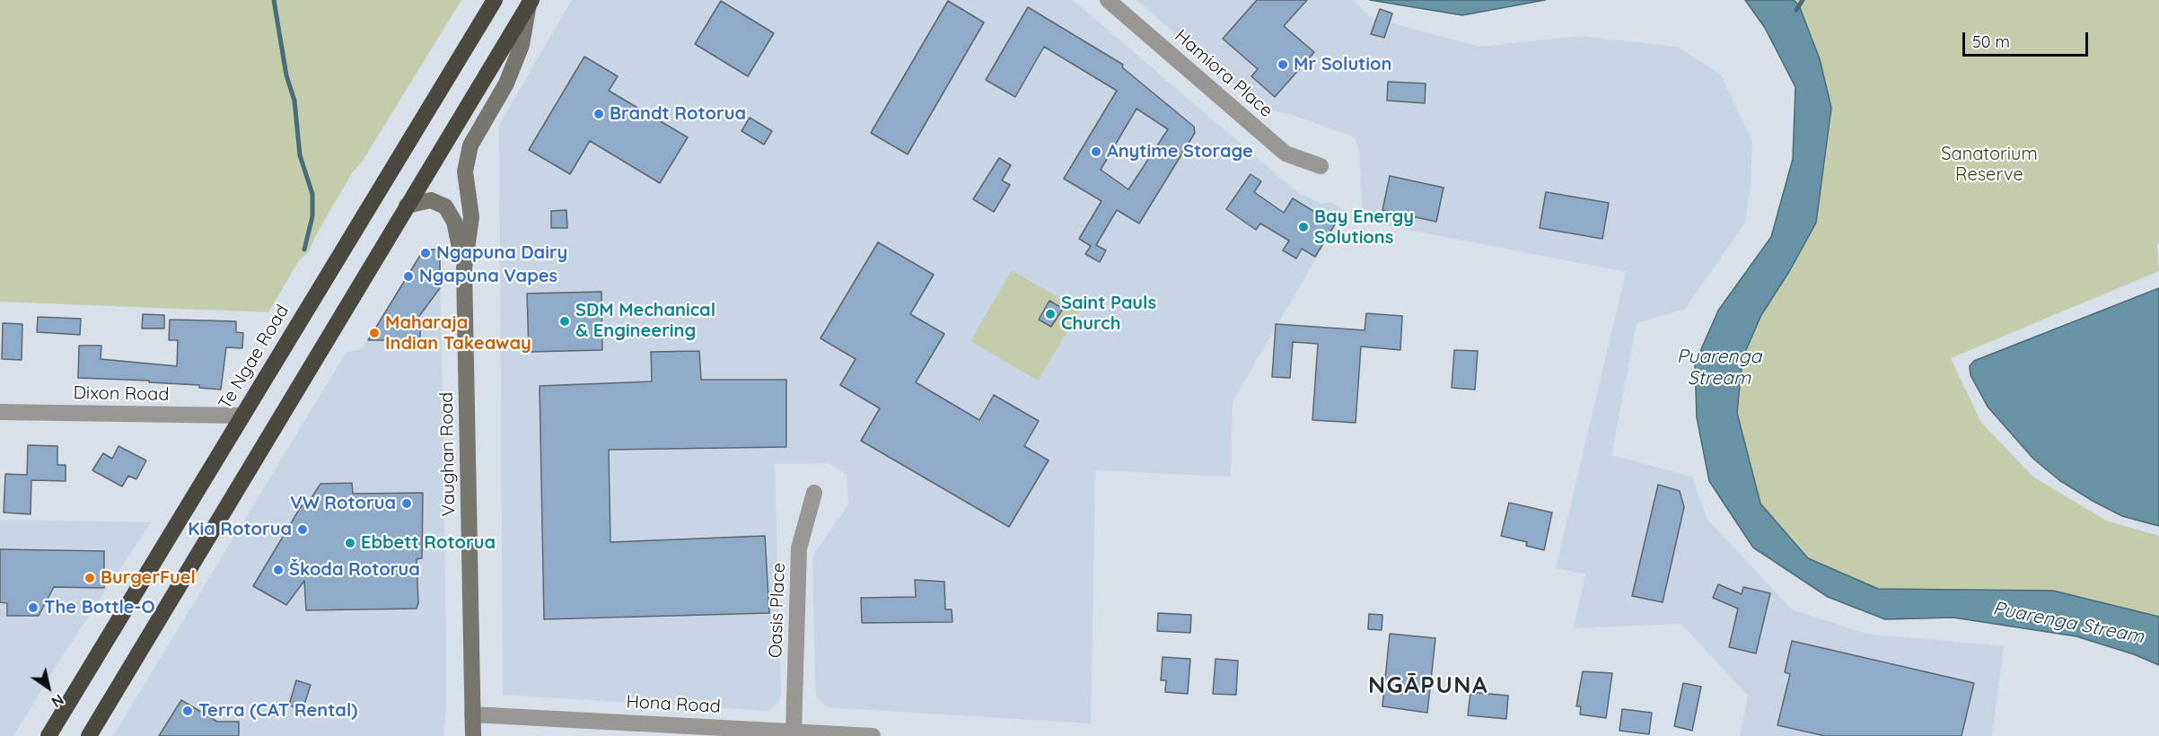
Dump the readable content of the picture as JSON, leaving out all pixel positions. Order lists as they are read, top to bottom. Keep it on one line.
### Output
{"streets":{"highway":["Te Ngae Road"],"street":["Hamiora Place","Dixon Road","Vaughan Road","Oasis Place","Hona Road"]},"crossings":[["Te Ngae Road","Dixon Road"],["Vaughan Road","Hona Road"],["Oasis Place","Hona Road"]],"districts":["NGĀPUNA"],"water":["Puarenga Stream"],"parks":["Sanatorium Reserve"],"places":["Mr Solution","Brandt Rotorua","Anytime Storage","Bay Energy Solutions","Ngapuna Dairy","Ngapuna Vapes","Saint Pauls Church","SDM Mechanical & Engineering","Maharaja Indian Takeaway","VW Rotorua","Kia Rotorua","Ebbett Rotorua","Škoda Rotorua","BurgerFuel","The Bottle-O","Terra (CAT Rental)"],"scale_bar":"50 m","north":"bottom right"}
